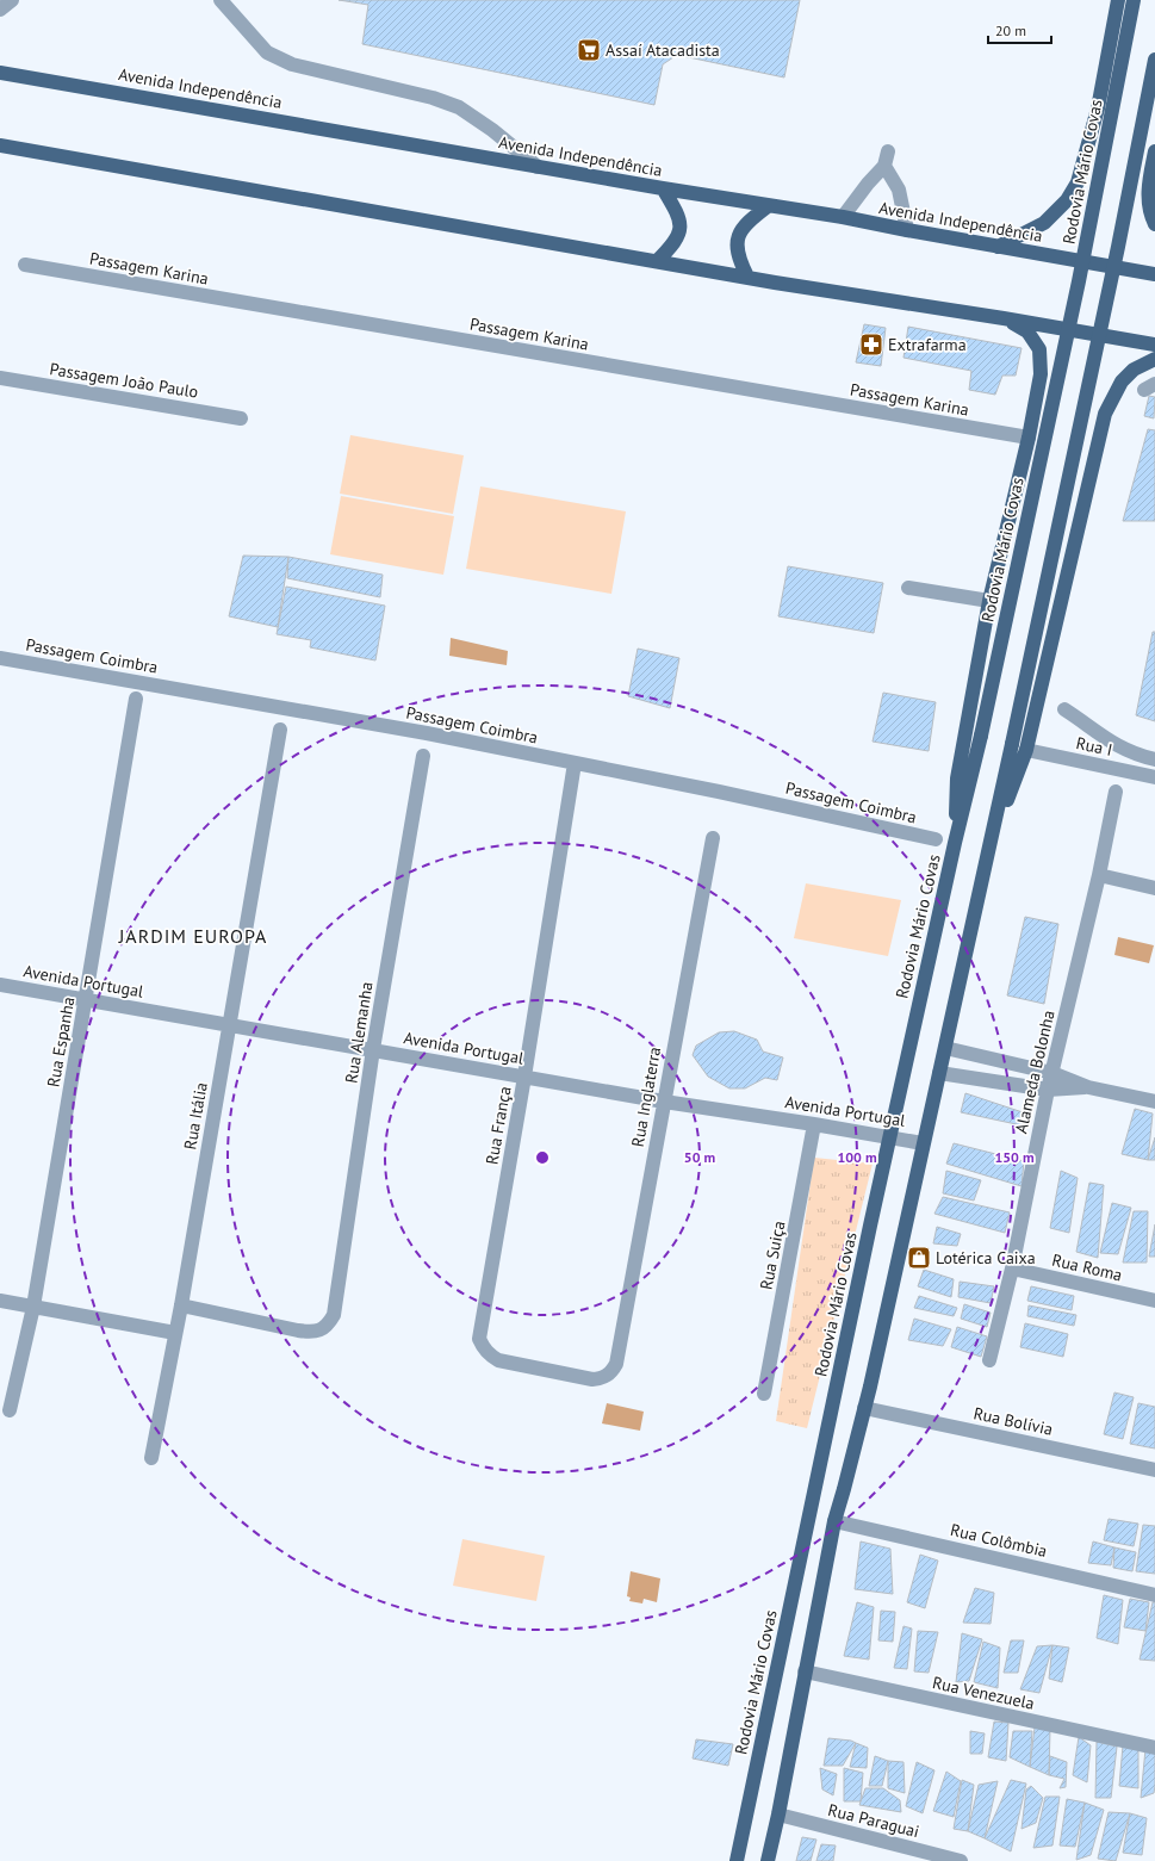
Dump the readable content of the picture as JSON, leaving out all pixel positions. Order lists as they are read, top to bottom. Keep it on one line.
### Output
{"streets":{"main road":["Avenida Independência","Rodovia Mário Covas"],"street":["Passagem Karina","Passagem João Paulo","Passagem Coimbra","Rua I","Avenida Portugal","Rua Alemanha","Rua Espanha","Alameda Bolonha","Rua Inglaterra","Rua Itália","Rua França","Rua Suiça","Rua Roma","Rua Bolívia","Rua Colômbia","Rua Venezuela","Rua Paraguai"]},"crossings":[["Rodovia Mário Covas","Avenida Portugal"],["Passagem Coimbra","Rua França"],["Avenida Portugal","Rua Alemanha"],["Avenida Portugal","Rua Espanha"],["Avenida Portugal","Rua Inglaterra"],["Avenida Portugal","Rua Itália"],["Avenida Portugal","Rua França"],["Avenida Portugal","Rua Suiça"],["Rua Alemanha","Rua Itália"],["Alameda Bolonha","Rua Roma"],["Rua Inglaterra","Rua França"]],"districts":["JARDIM EUROPA"],"places":{"supermarket":["Assaí Atacadista"],"pharmacy":["Extrafarma"],"shop":["Lotérica Caixa"]},"scale_bar":"20 m","rings":["50 m","100 m","150 m"]}
